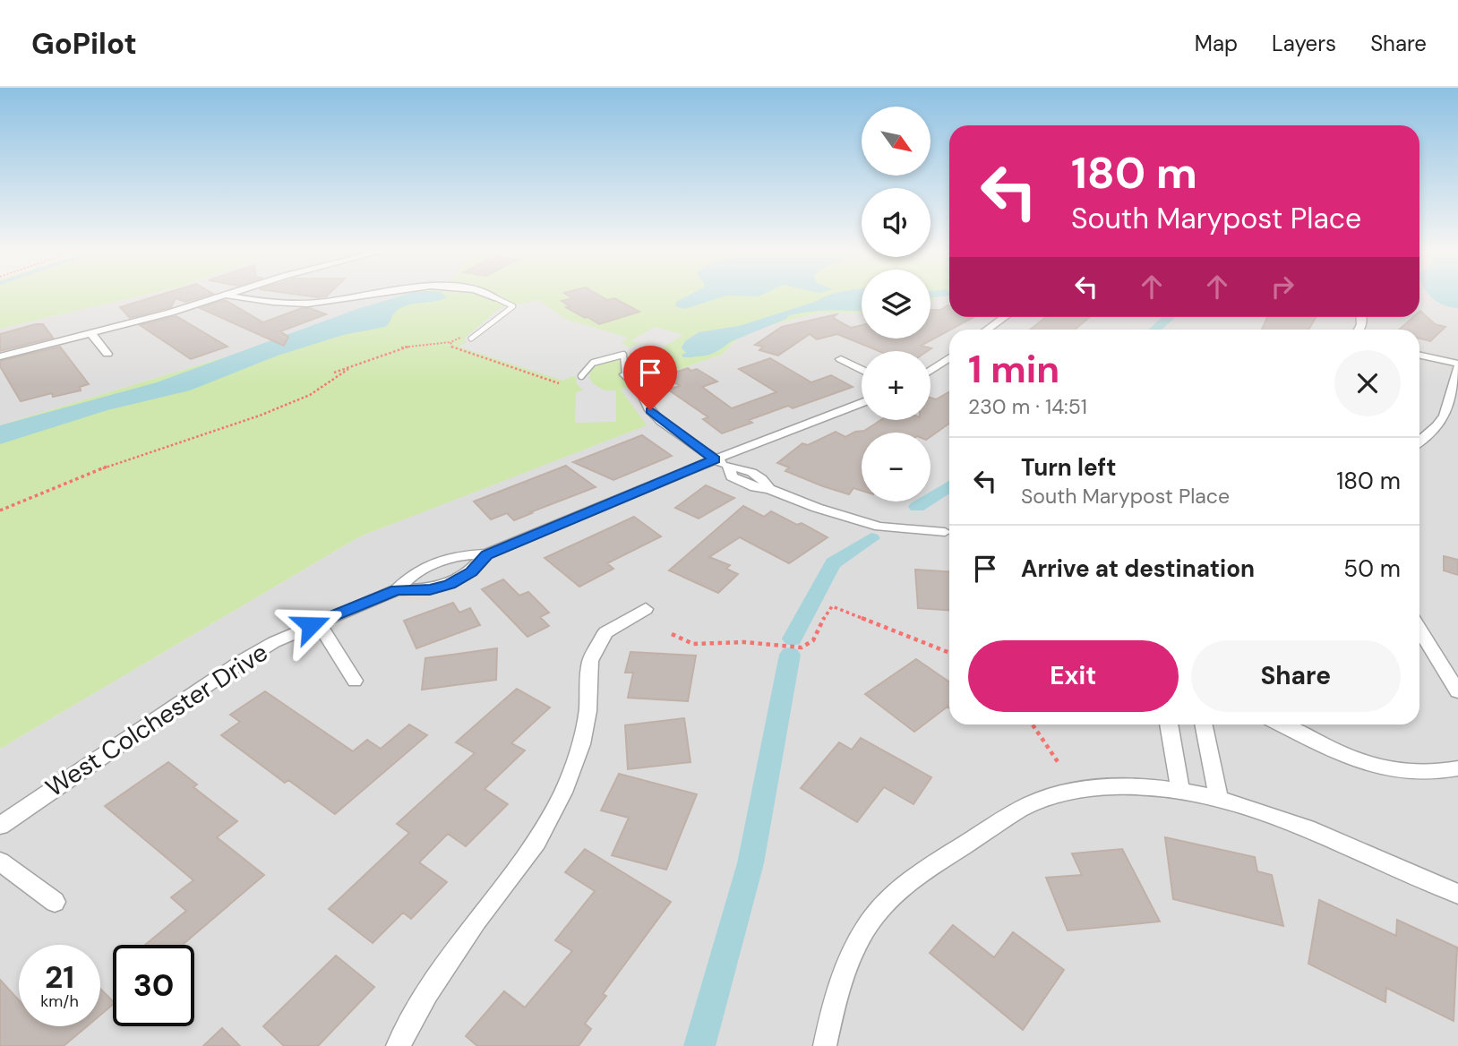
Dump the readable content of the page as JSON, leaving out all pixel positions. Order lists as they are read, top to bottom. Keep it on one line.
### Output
{"streets":{"street":["West Colchester Drive"]},"north":"bottom right","page":{"header":"GoPilot","nav":["Map","Layers","Share"],"map_buttons":["+","−"],"turn":["180 m","South Marypost Place"],"heading":["1 min","230 m · 14:51"],"list":[{"name":"Turn left","note":"South Marypost Place","value":"180 m"},{"name":"Arrive at destination","value":"50 m"}],"buttons":["Exit","Share"],"speed":"21 km/h","limit":"30"}}
